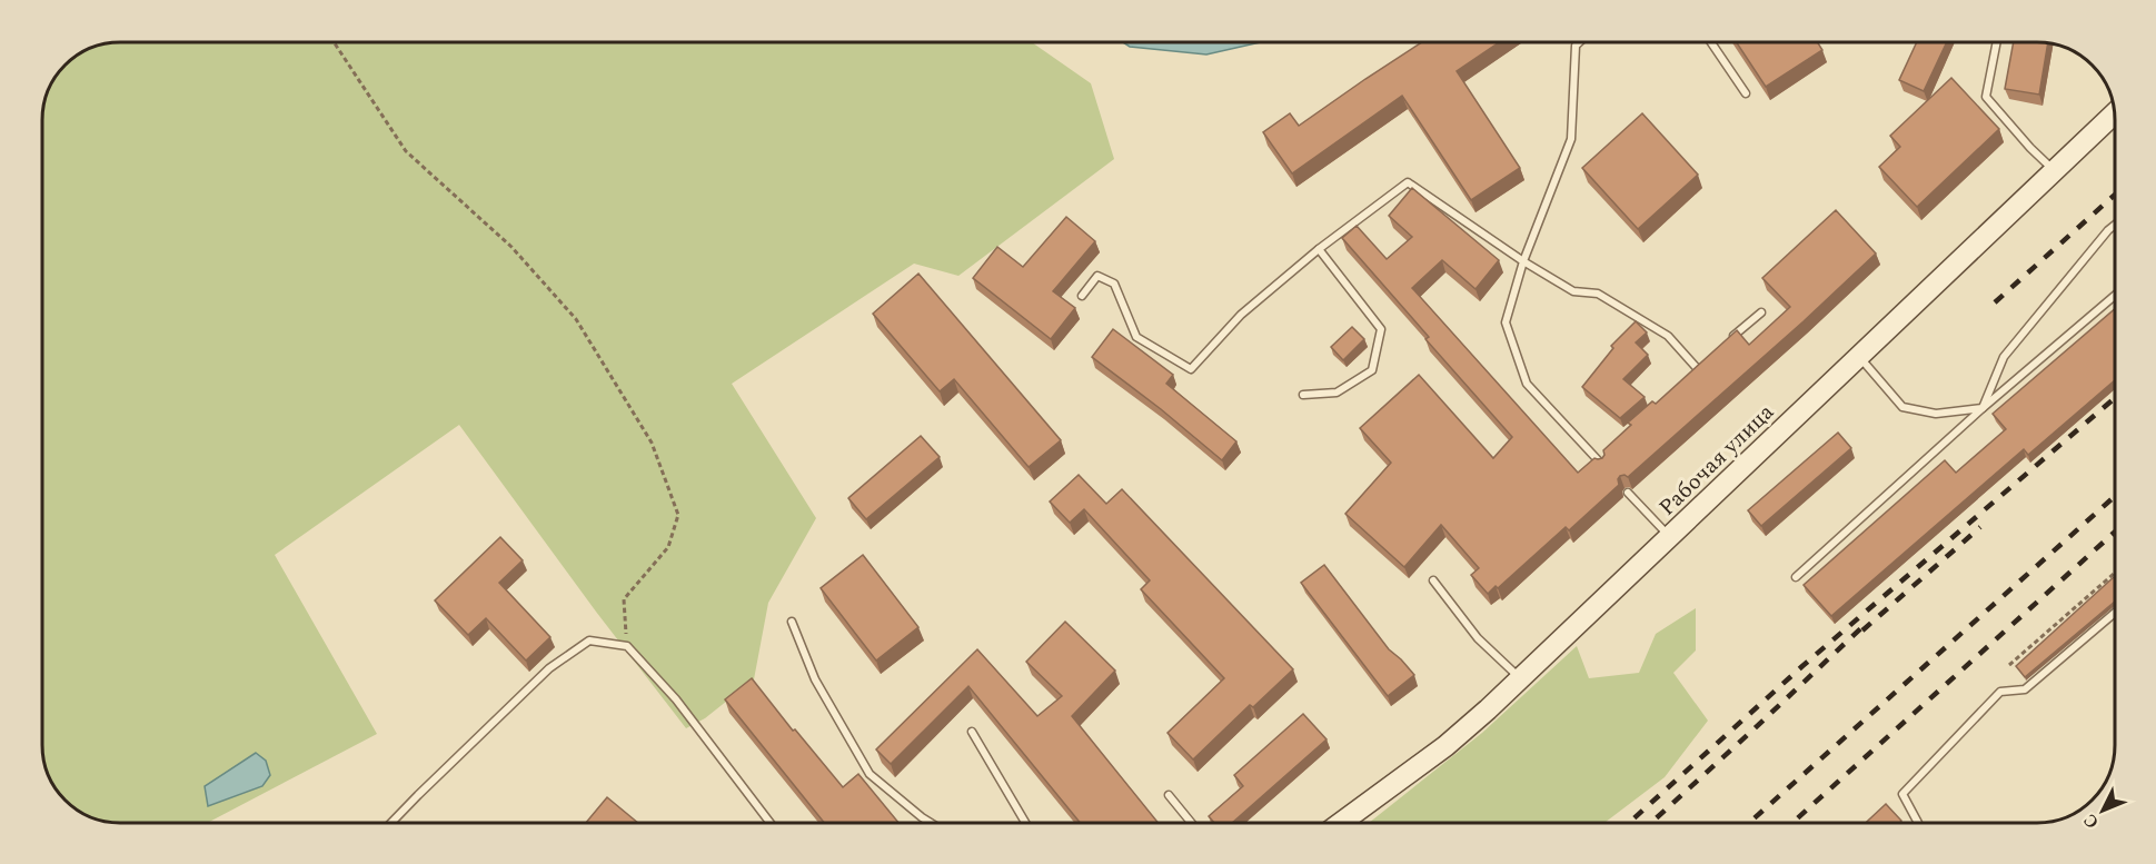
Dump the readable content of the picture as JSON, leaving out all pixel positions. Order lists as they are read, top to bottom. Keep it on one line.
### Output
{"streets":{"street":["Рабочая улица"]},"north":"bottom left"}
